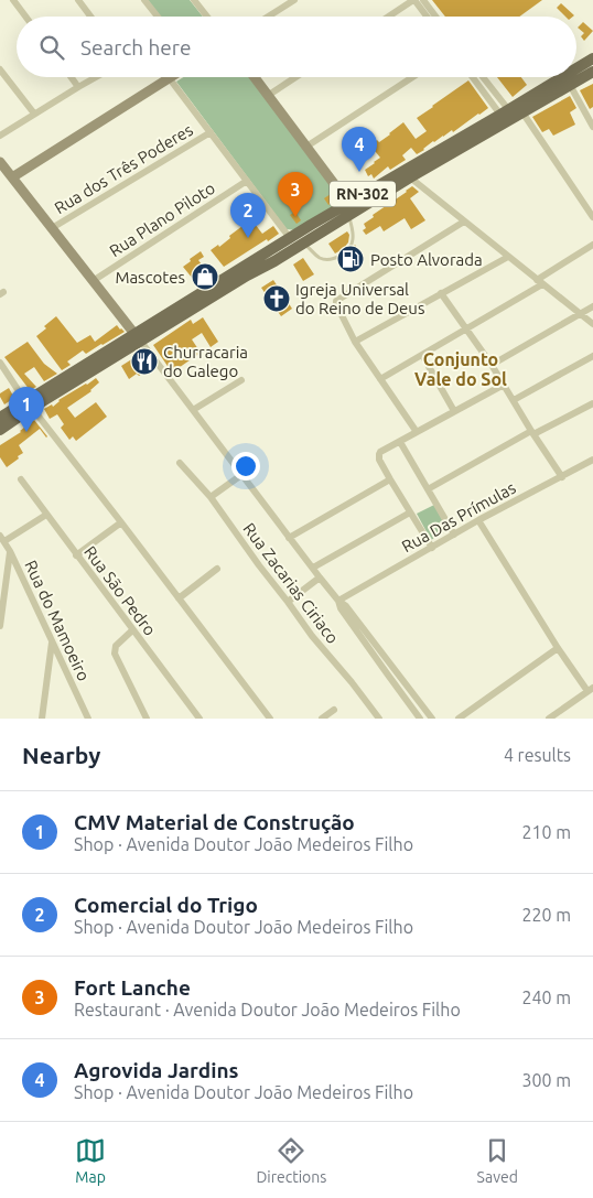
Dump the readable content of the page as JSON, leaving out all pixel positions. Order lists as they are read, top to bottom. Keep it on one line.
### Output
{"streets":{"main road":["RN-302"],"street":["Rua dos Três Poderes","Rua Plano Piloto","Rua Das Prímulas","Rua Zacarias Ciriaco","Rua São Pedro","Rua do Mamoeiro"]},"districts":["Conjunto Vale do Sol"],"places":{"fuel station":["Posto Alvorada"],"shop":["Mascotes"],"church":["Igreja Universal do Reino de Deus"],"restaurant":["Churracaria do Galego"]},"page":{"search":"Search here","pins":["4","3","2","1"],"heading":["Nearby","4 results"],"list":[{"mark":"1","name":"CMV Material de Construção","note":"Shop · Avenida Doutor João Medeiros Filho","value":"210 m"},{"mark":"2","name":"Comercial do Trigo","note":"Shop · Avenida Doutor João Medeiros Filho","value":"220 m"},{"mark":"3","name":"Fort Lanche","note":"Restaurant · Avenida Doutor João Medeiros Filho","value":"240 m"},{"mark":"4","name":"Agrovida Jardins","note":"Shop · Avenida Doutor João Medeiros Filho","value":"300 m"}],"nav":["Map","Directions","Saved"]}}
